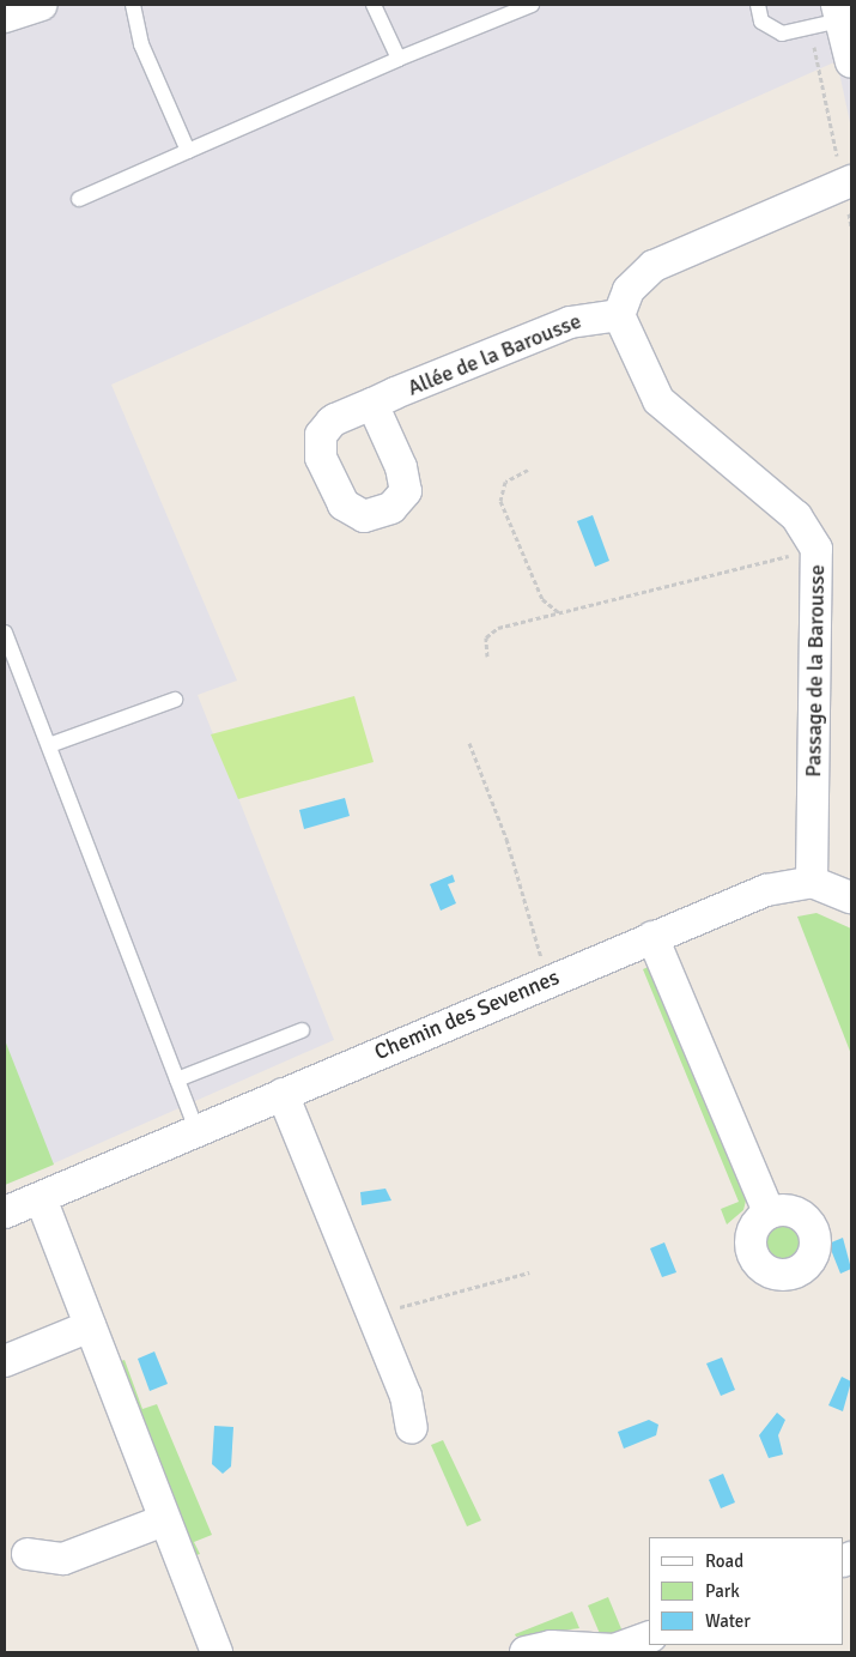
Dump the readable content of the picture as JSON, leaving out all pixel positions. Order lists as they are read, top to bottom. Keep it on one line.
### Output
{"streets":{"street":["Allée de la Barousse","Passage de la Barousse","Chemin des Sevennes"]},"crossings":[["Allée de la Barousse","Passage de la Barousse"],["Passage de la Barousse","Chemin des Sevennes"]],"legend":["Road","Park","Water"]}
